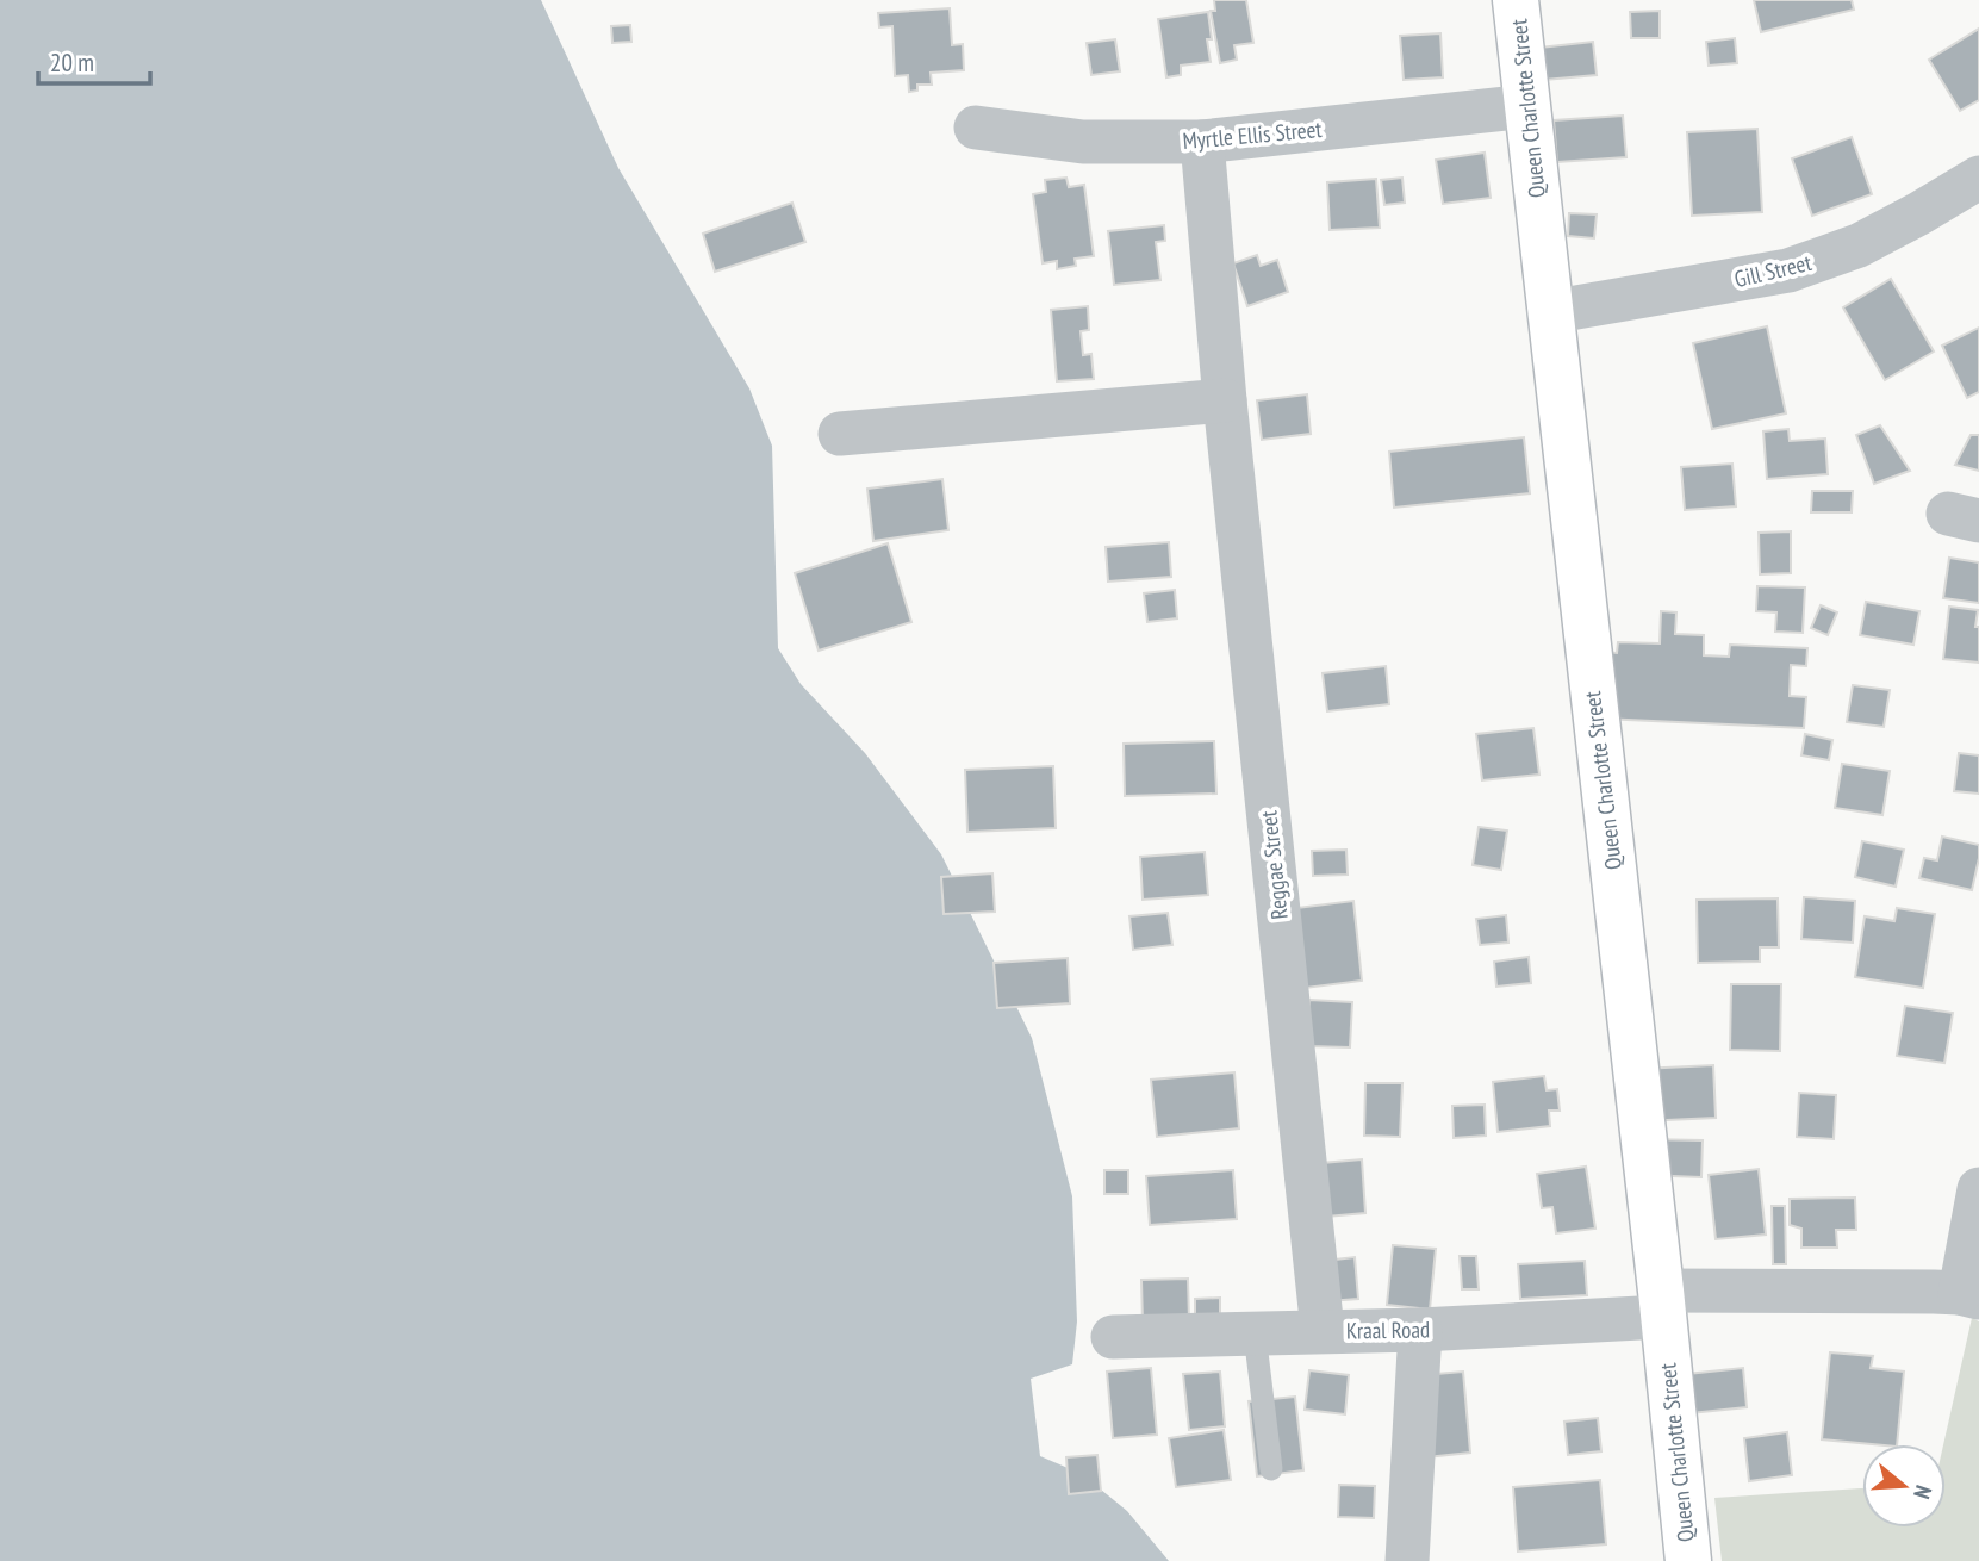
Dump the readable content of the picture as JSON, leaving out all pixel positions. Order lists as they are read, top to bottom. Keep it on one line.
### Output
{"streets":{"main road":["Queen Charlotte Street"],"street":["Myrtle Ellis Street","Gill Street","Reggae Street","Kraal Road"]},"crossings":[["Queen Charlotte Street","Myrtle Ellis Street"],["Queen Charlotte Street","Gill Street"],["Queen Charlotte Street","Kraal Road"],["Myrtle Ellis Street","Reggae Street"],["Reggae Street","Kraal Road"]],"scale_bar":"20 m","north":"right"}
